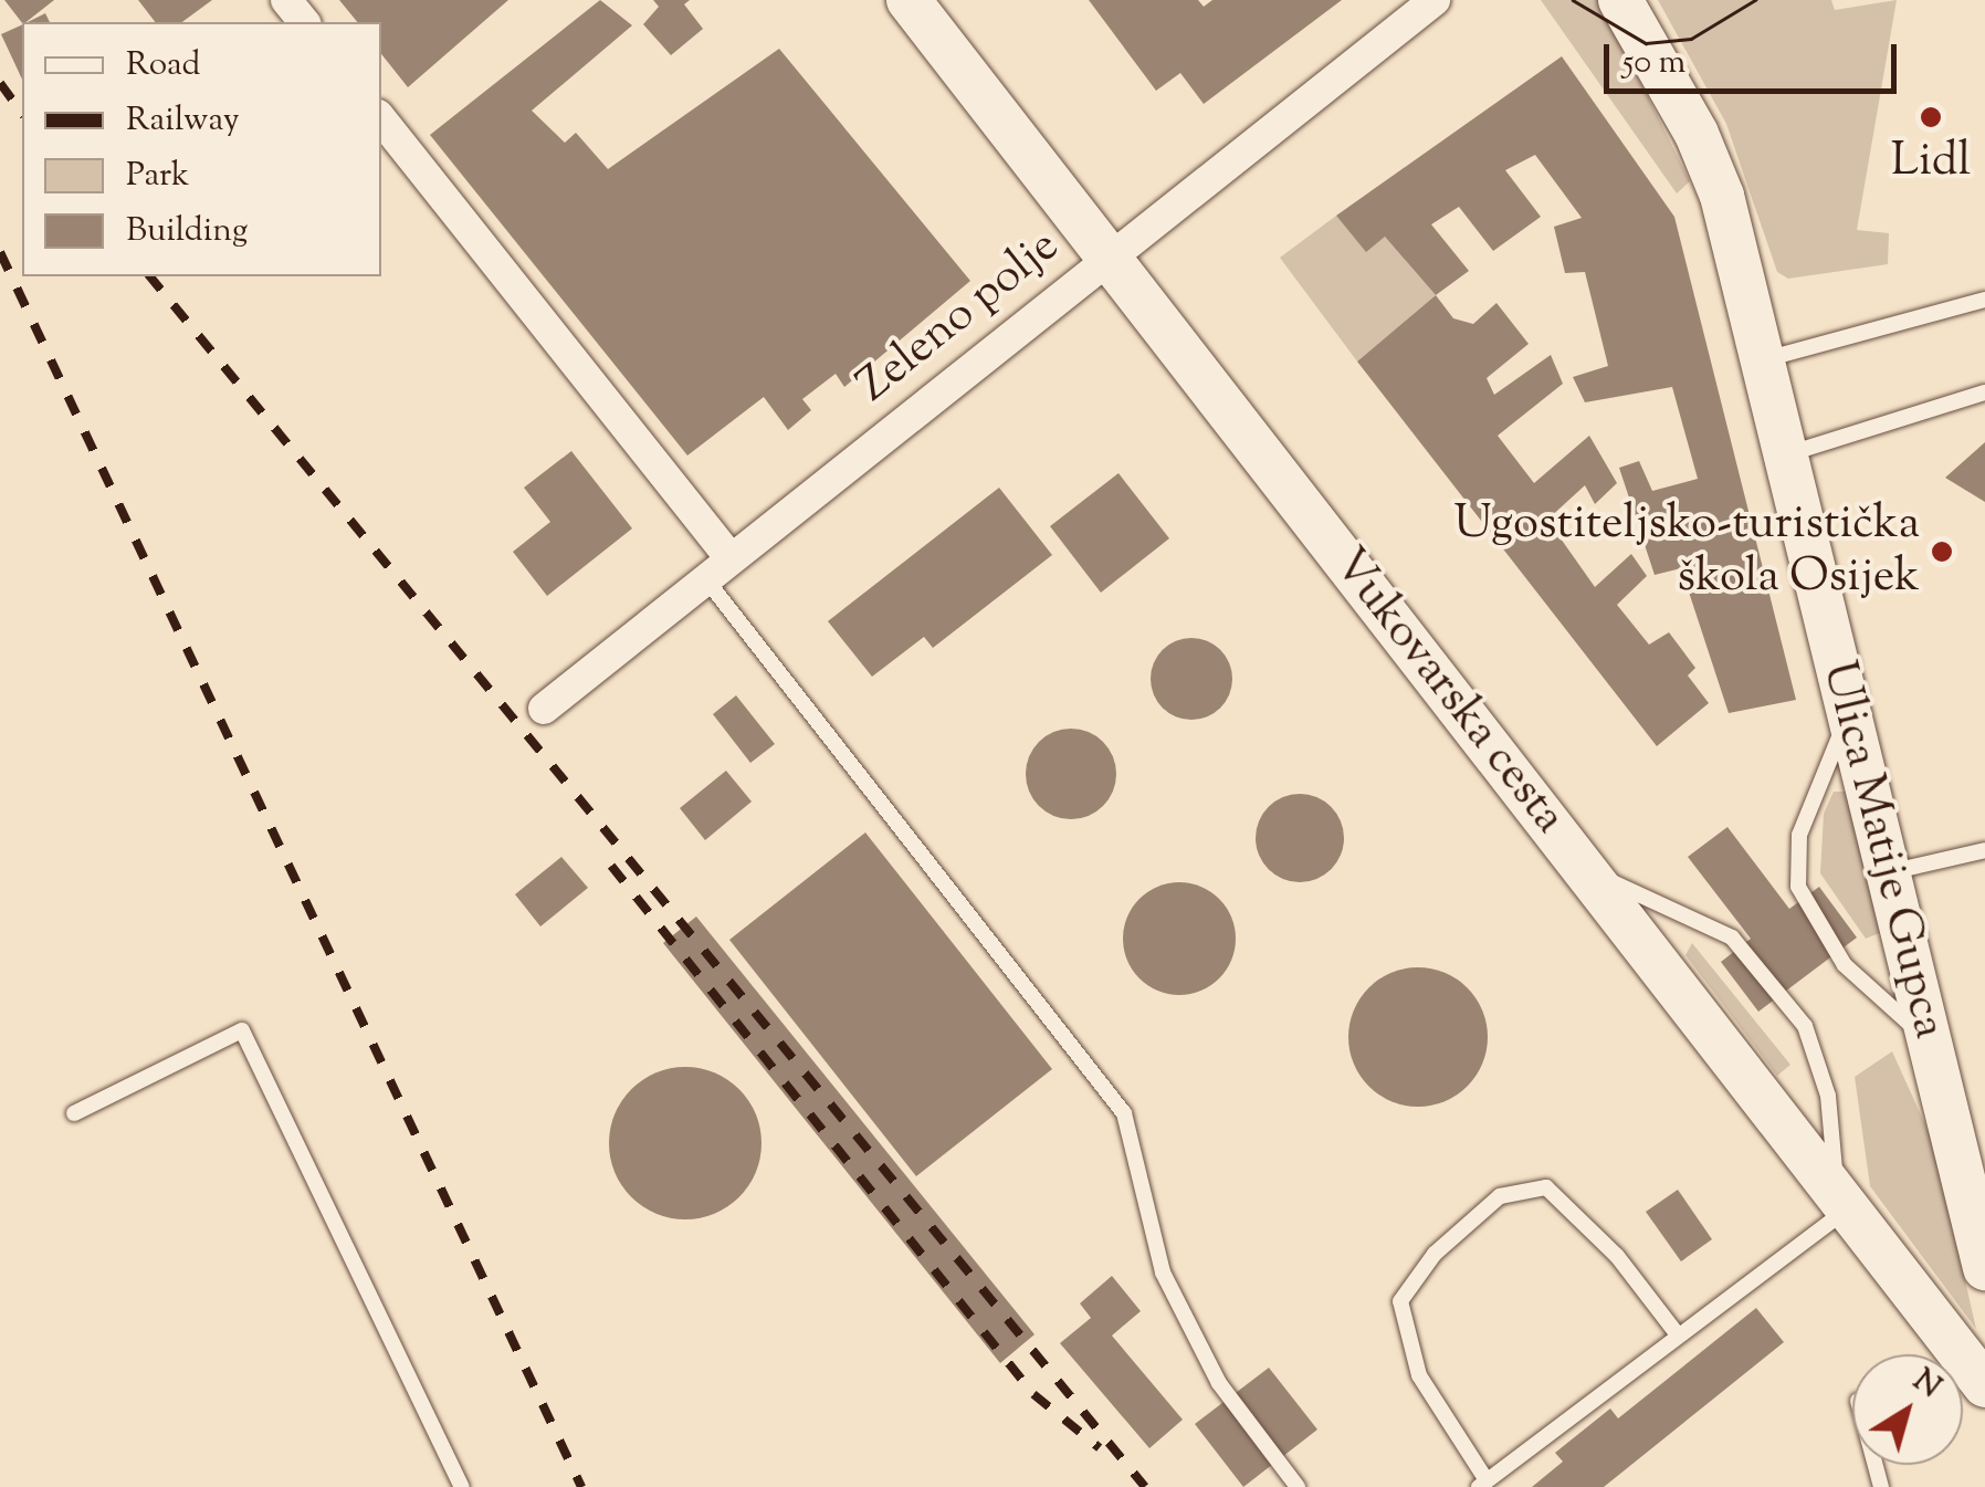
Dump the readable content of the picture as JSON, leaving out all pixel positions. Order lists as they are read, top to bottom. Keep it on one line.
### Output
{"streets":{"main road":["Vukovarska cesta","Ulica Matije Gupca"],"street":["Zeleno polje"]},"crossings":[["Zeleno polje","Vukovarska cesta"]],"places":["Lidl","Ugostiteljsko-turistička škola Osijek"],"legend":["Road","Railway","Park","Building"],"scale_bar":"50 m","north":"top right"}
